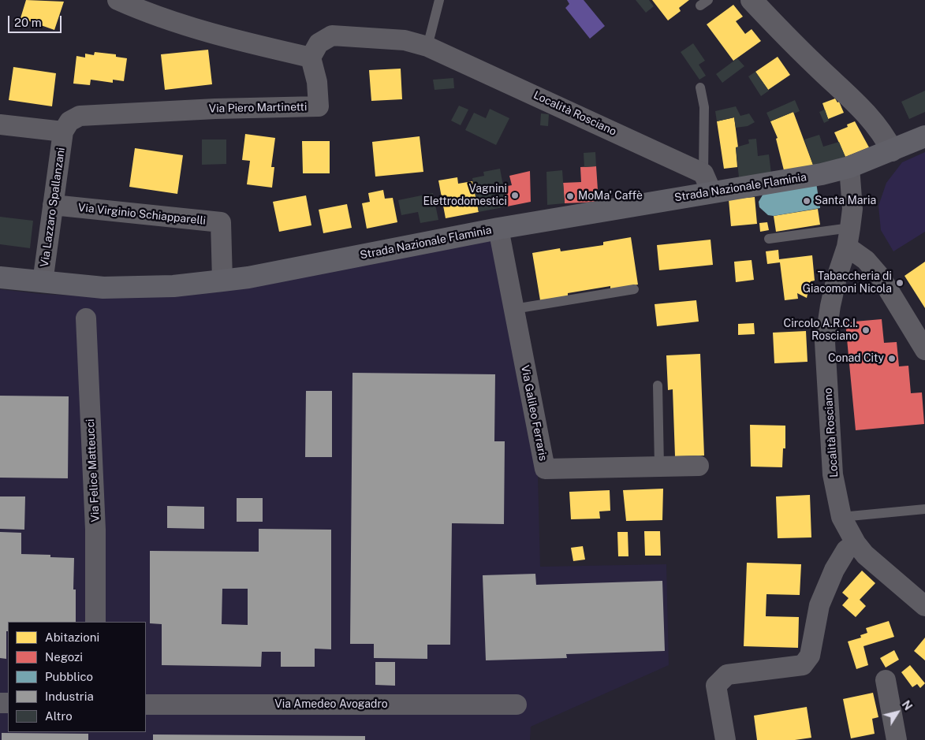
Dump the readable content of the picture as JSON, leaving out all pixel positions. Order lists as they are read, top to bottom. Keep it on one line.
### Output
{"streets":{"main road":["Strada Nazionale Flaminia"],"street":["Via Piero Martinetti","Località Rosciano","Via Lazzaro Spallanzani","Via Virginio Schiapparelli","Via Galileo Ferraris","Via Felice Matteucci","Via Amedeo Avogadro"]},"crossings":[["Via Piero Martinetti","Località Rosciano"],["Via Piero Martinetti","Via Lazzaro Spallanzani"],["Località Rosciano","Strada Nazionale Flaminia"],["Strada Nazionale Flaminia","Via Lazzaro Spallanzani"],["Strada Nazionale Flaminia","Via Virginio Schiapparelli"],["Strada Nazionale Flaminia","Via Galileo Ferraris"],["Via Lazzaro Spallanzani","Via Virginio Schiapparelli"]],"places":["Vagnini Elettrodomestici","MoMa' Caffè","Santa Maria","Tabaccheria di Giacomoni Nicola","Circolo A.R.C.I. Rosciano","Conad City"],"legend":["Abitazioni","Negozi","Pubblico","Industria","Altro"],"scale_bar":"20 m","north":"top right"}
